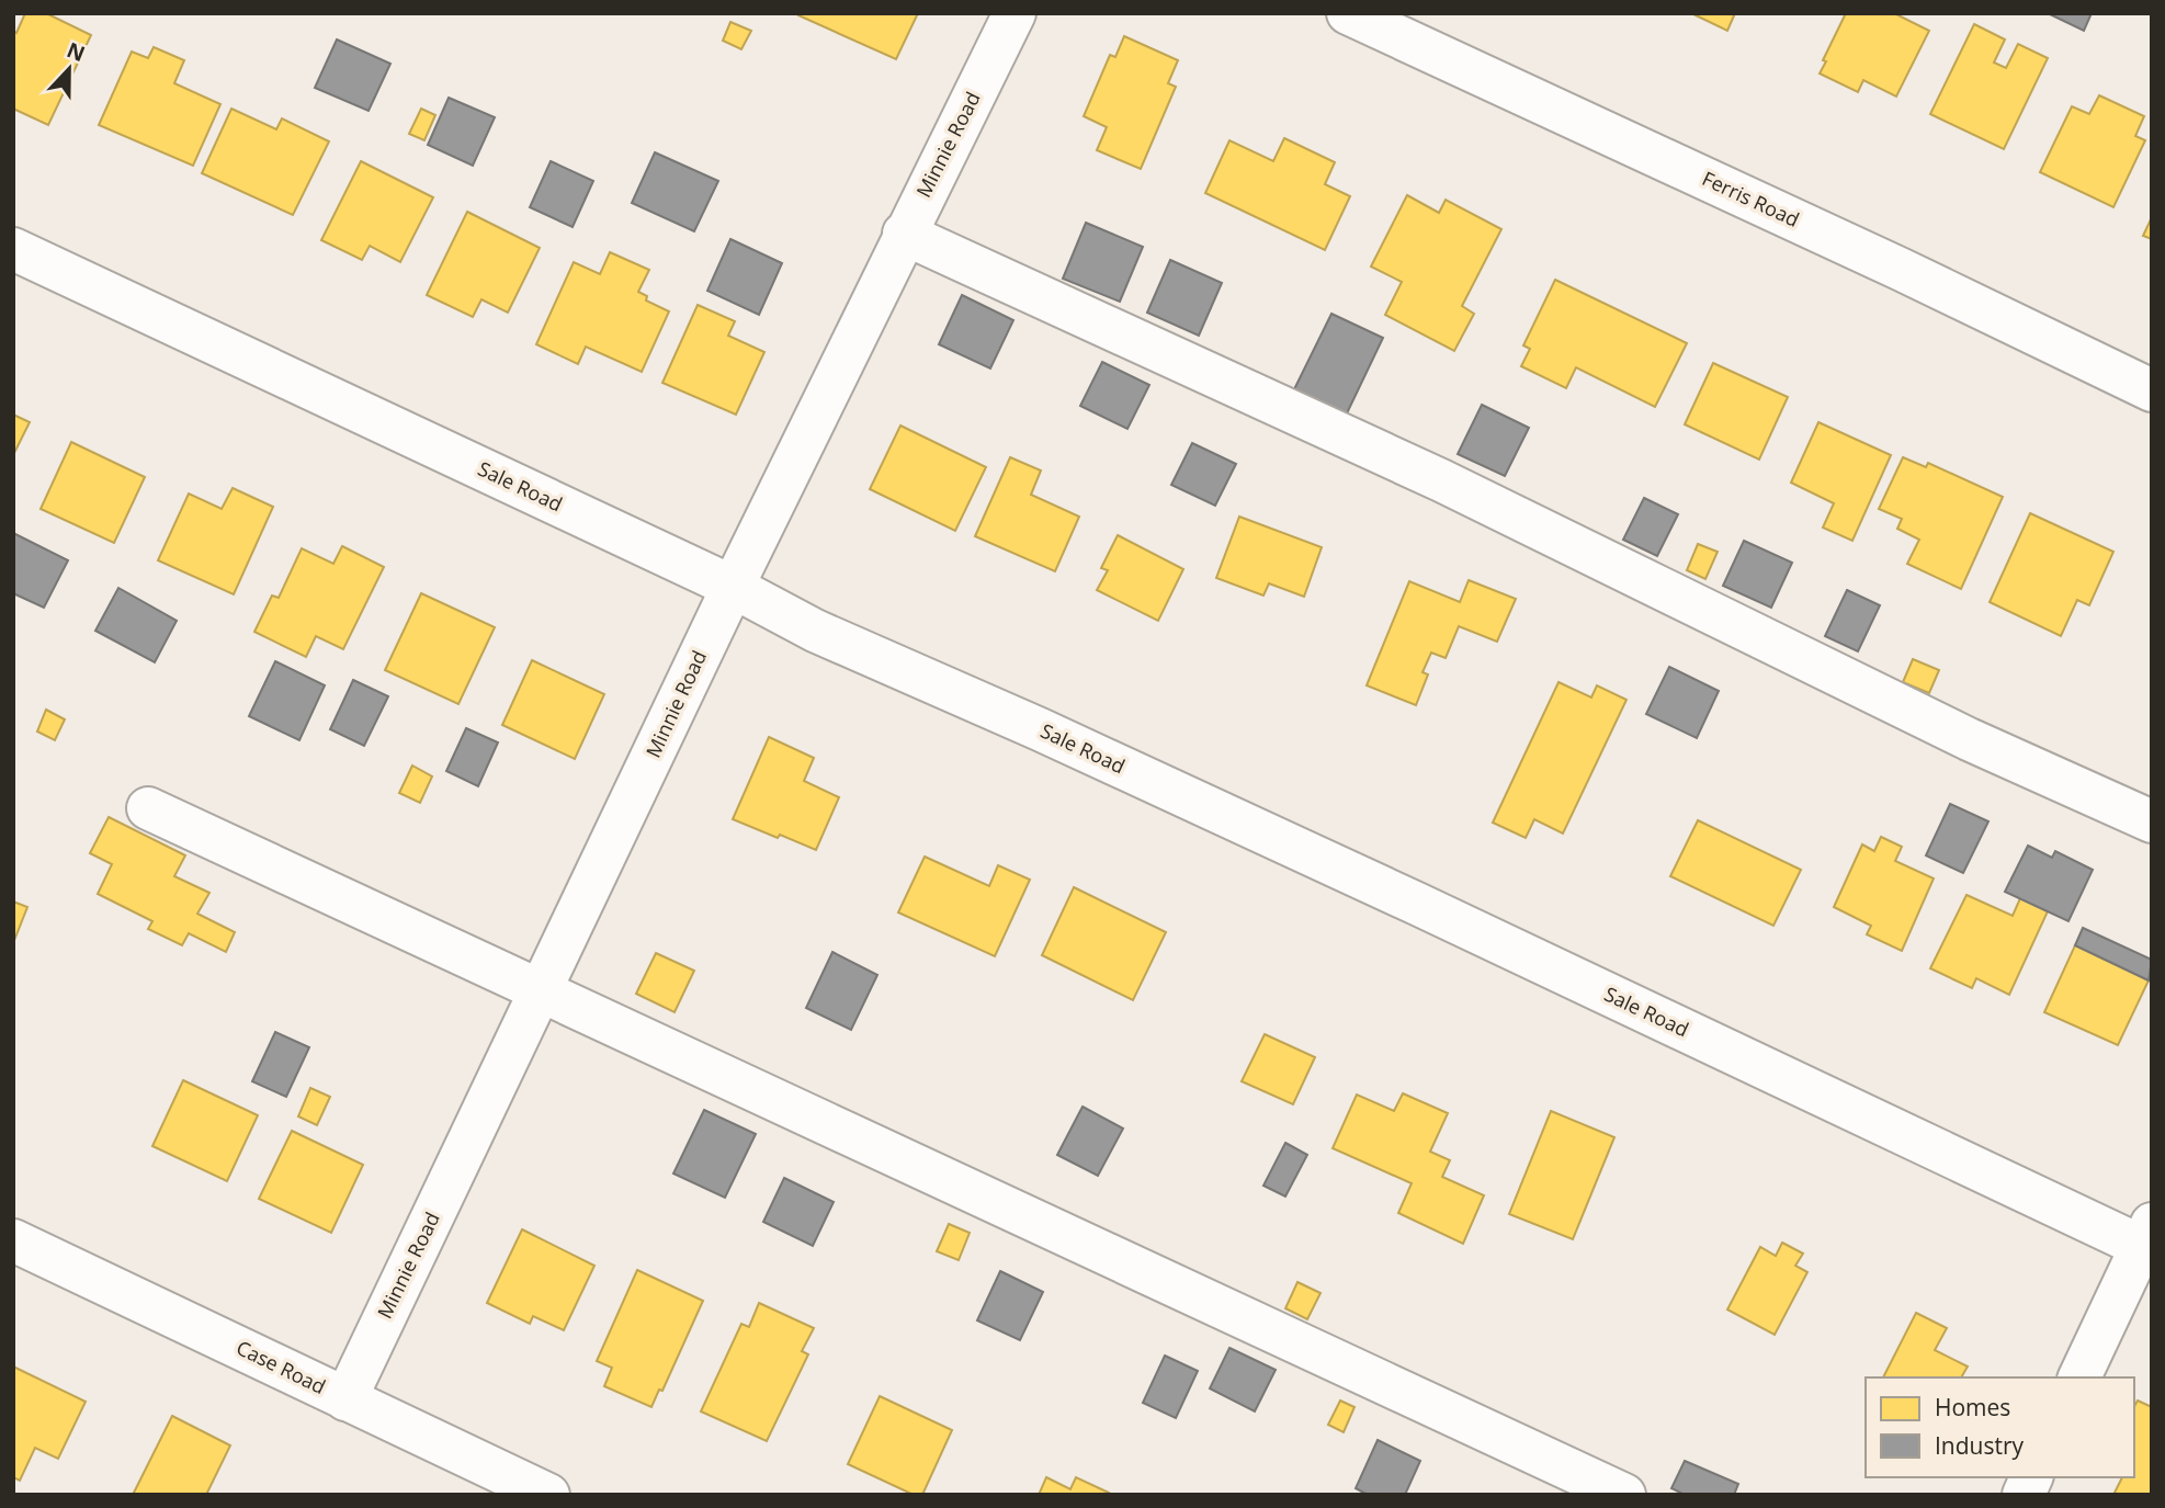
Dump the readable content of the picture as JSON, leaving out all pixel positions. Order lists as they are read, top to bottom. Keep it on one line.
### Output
{"streets":{"street":["Minnie Road","Ferris Road","Sale Road","Case Road"]},"crossings":[["Minnie Road","Sale Road"],["Minnie Road","Case Road"]],"legend":["Homes","Industry"],"north":"top"}
